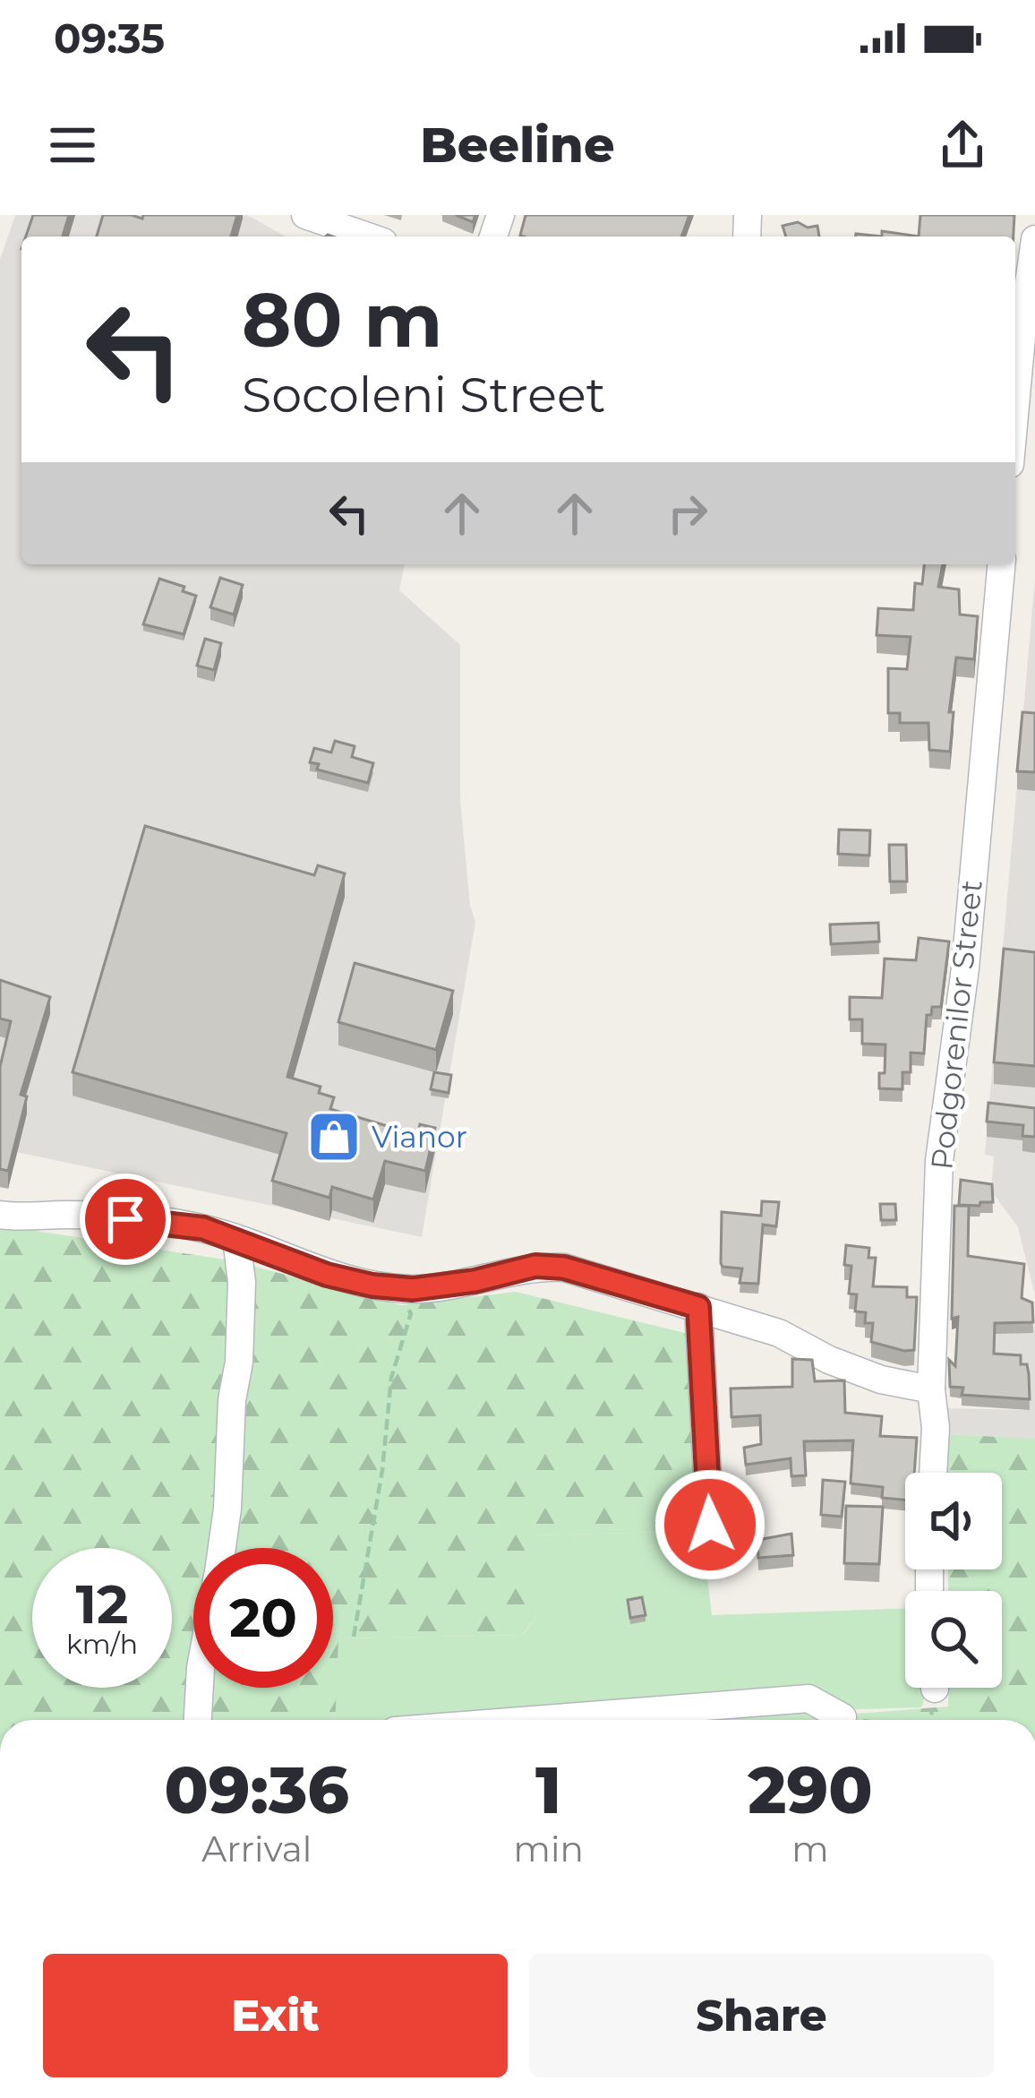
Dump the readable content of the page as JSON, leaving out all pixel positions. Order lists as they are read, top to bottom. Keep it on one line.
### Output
{"streets":{"street":["Podgorenilor Street"]},"places":{"shop":["Vianor"]},"page":{"status":"09:35","header":"Beeline","turn":["80 m","Socoleni Street"],"speed":"12 km/h","limit":"20","eta":["09:36","Arrival","1","min","290","m"],"buttons":["Exit","Share"]}}
